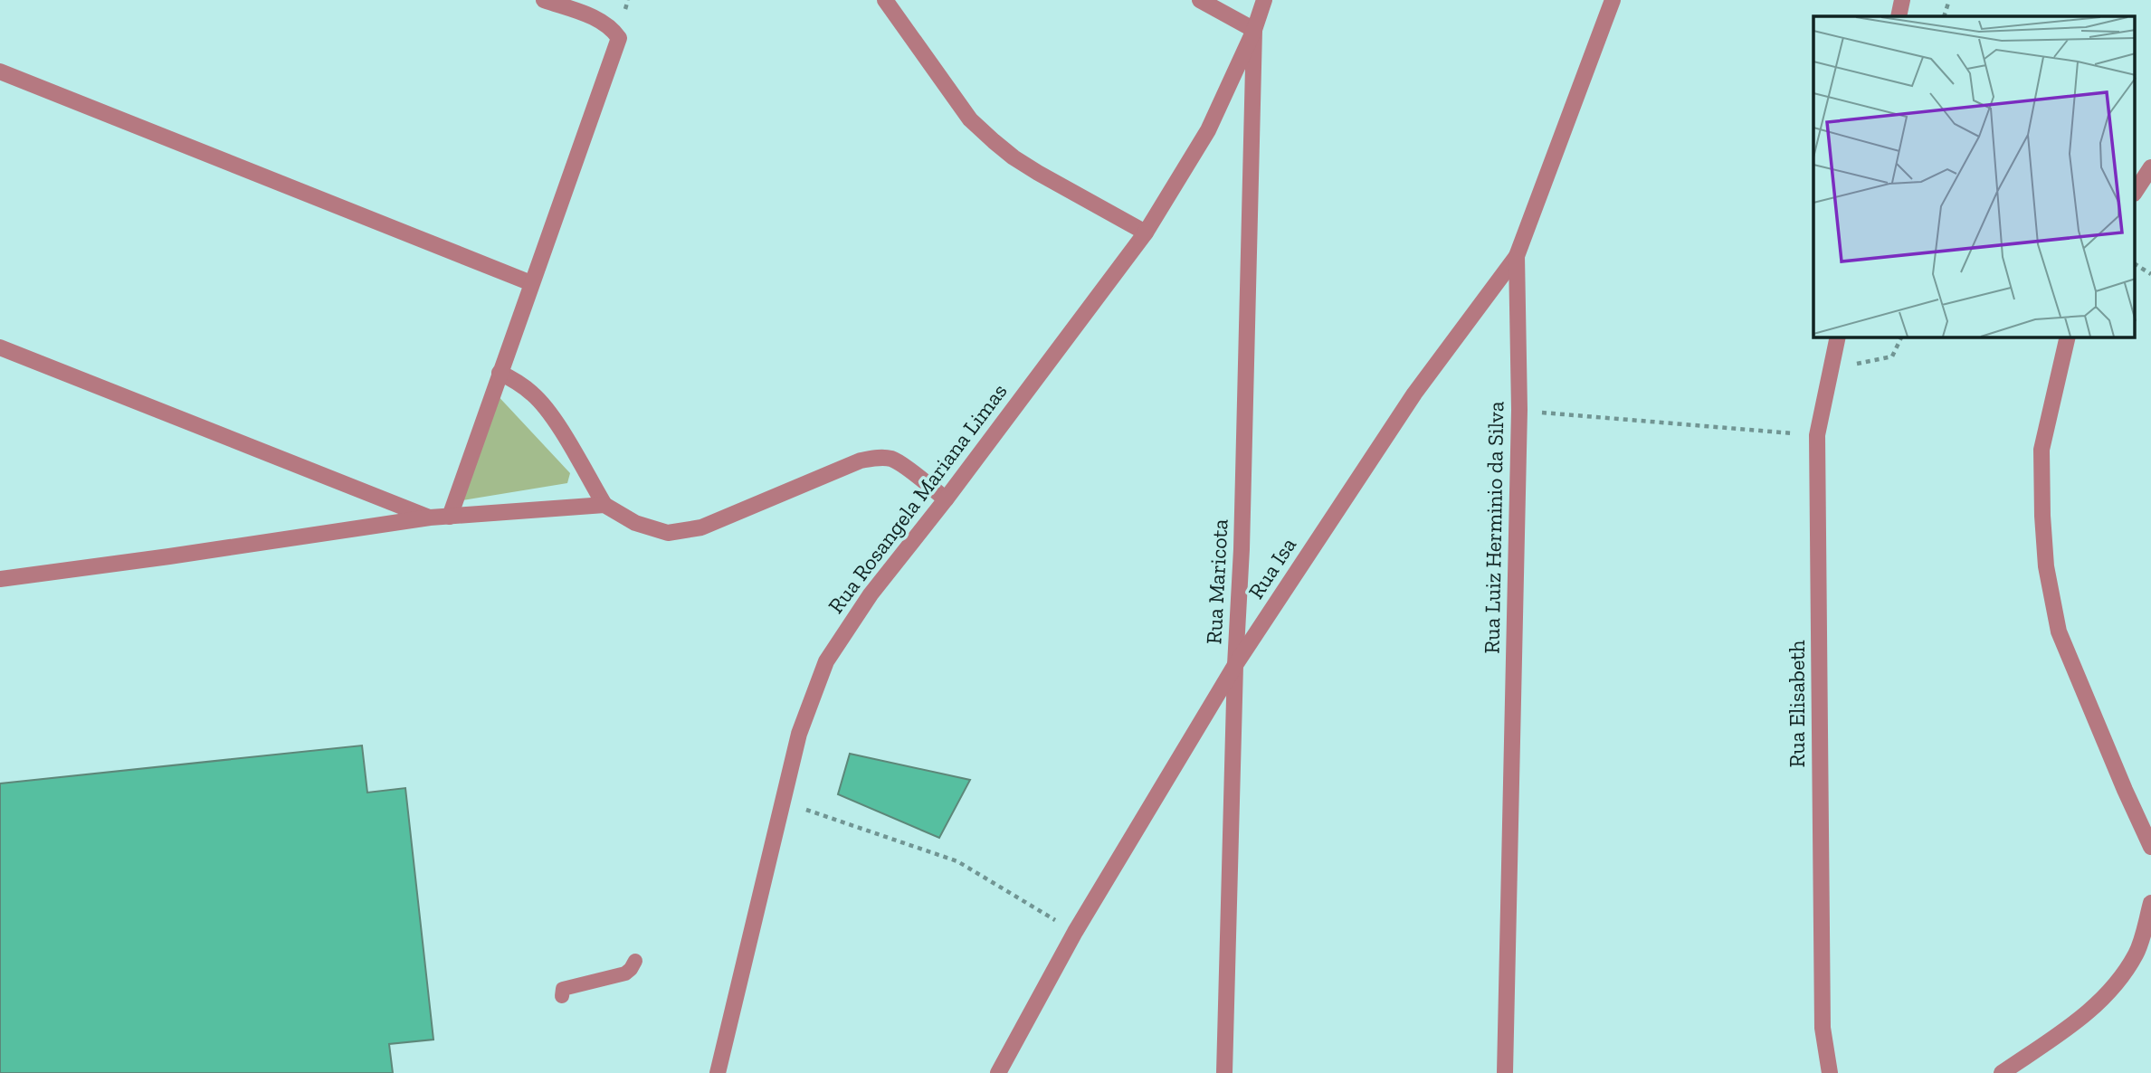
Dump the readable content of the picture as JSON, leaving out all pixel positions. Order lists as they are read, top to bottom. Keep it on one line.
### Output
{"streets":{"street":["Rua Rosangela Mariana Limas","Rua Luiz Herminio da Silva","Rua Isa","Rua Maricota","Rua Elisabeth"]},"crossings":[["Rua Rosangela Mariana Limas","Rua Maricota"],["Rua Luiz Herminio da Silva","Rua Isa"],["Rua Isa","Rua Maricota"]]}
